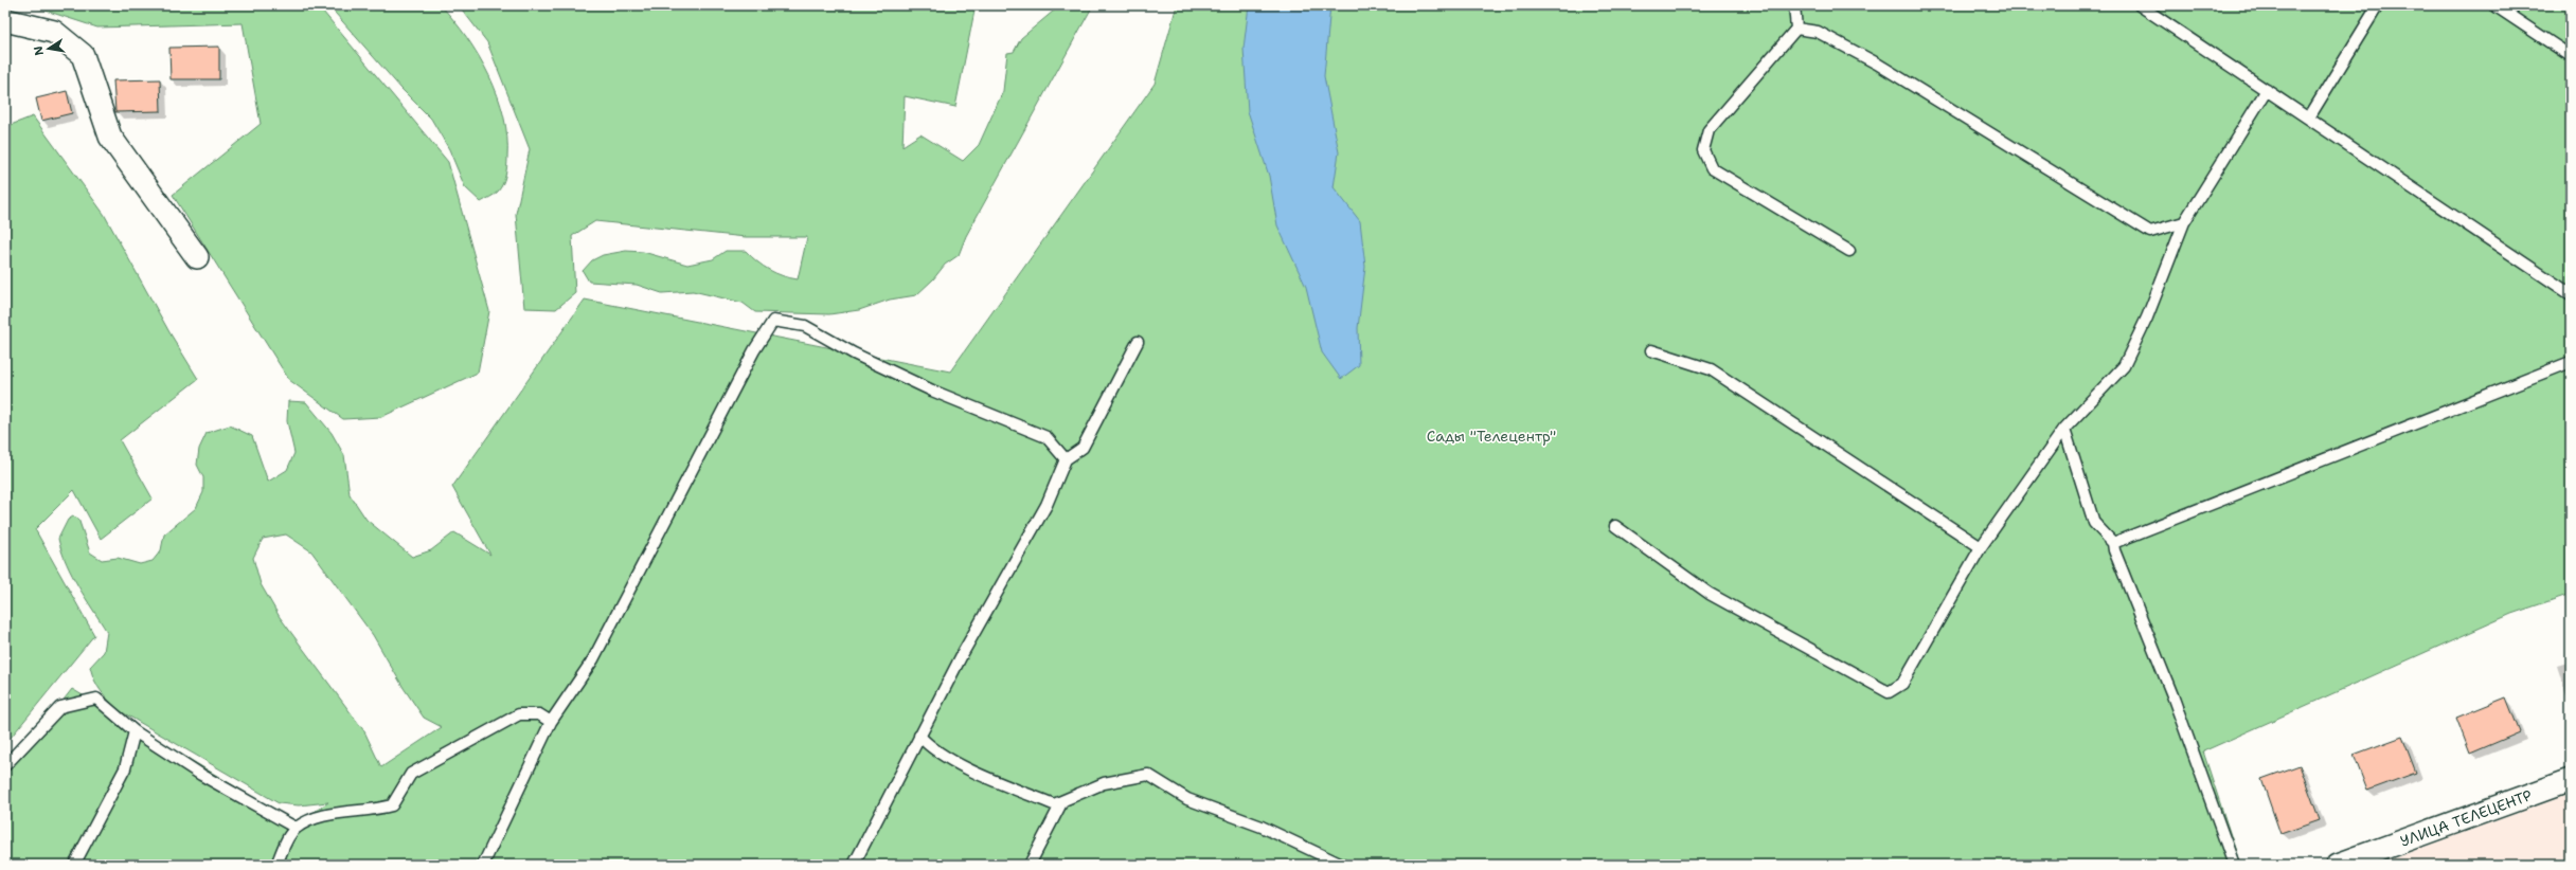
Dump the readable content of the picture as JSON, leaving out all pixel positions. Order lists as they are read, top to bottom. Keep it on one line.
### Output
{"streets":{"street":["УЛИЦА ТЕЛЕЦЕНТР"]},"parks":["Сады \"Телецентр\""],"north":"left"}
